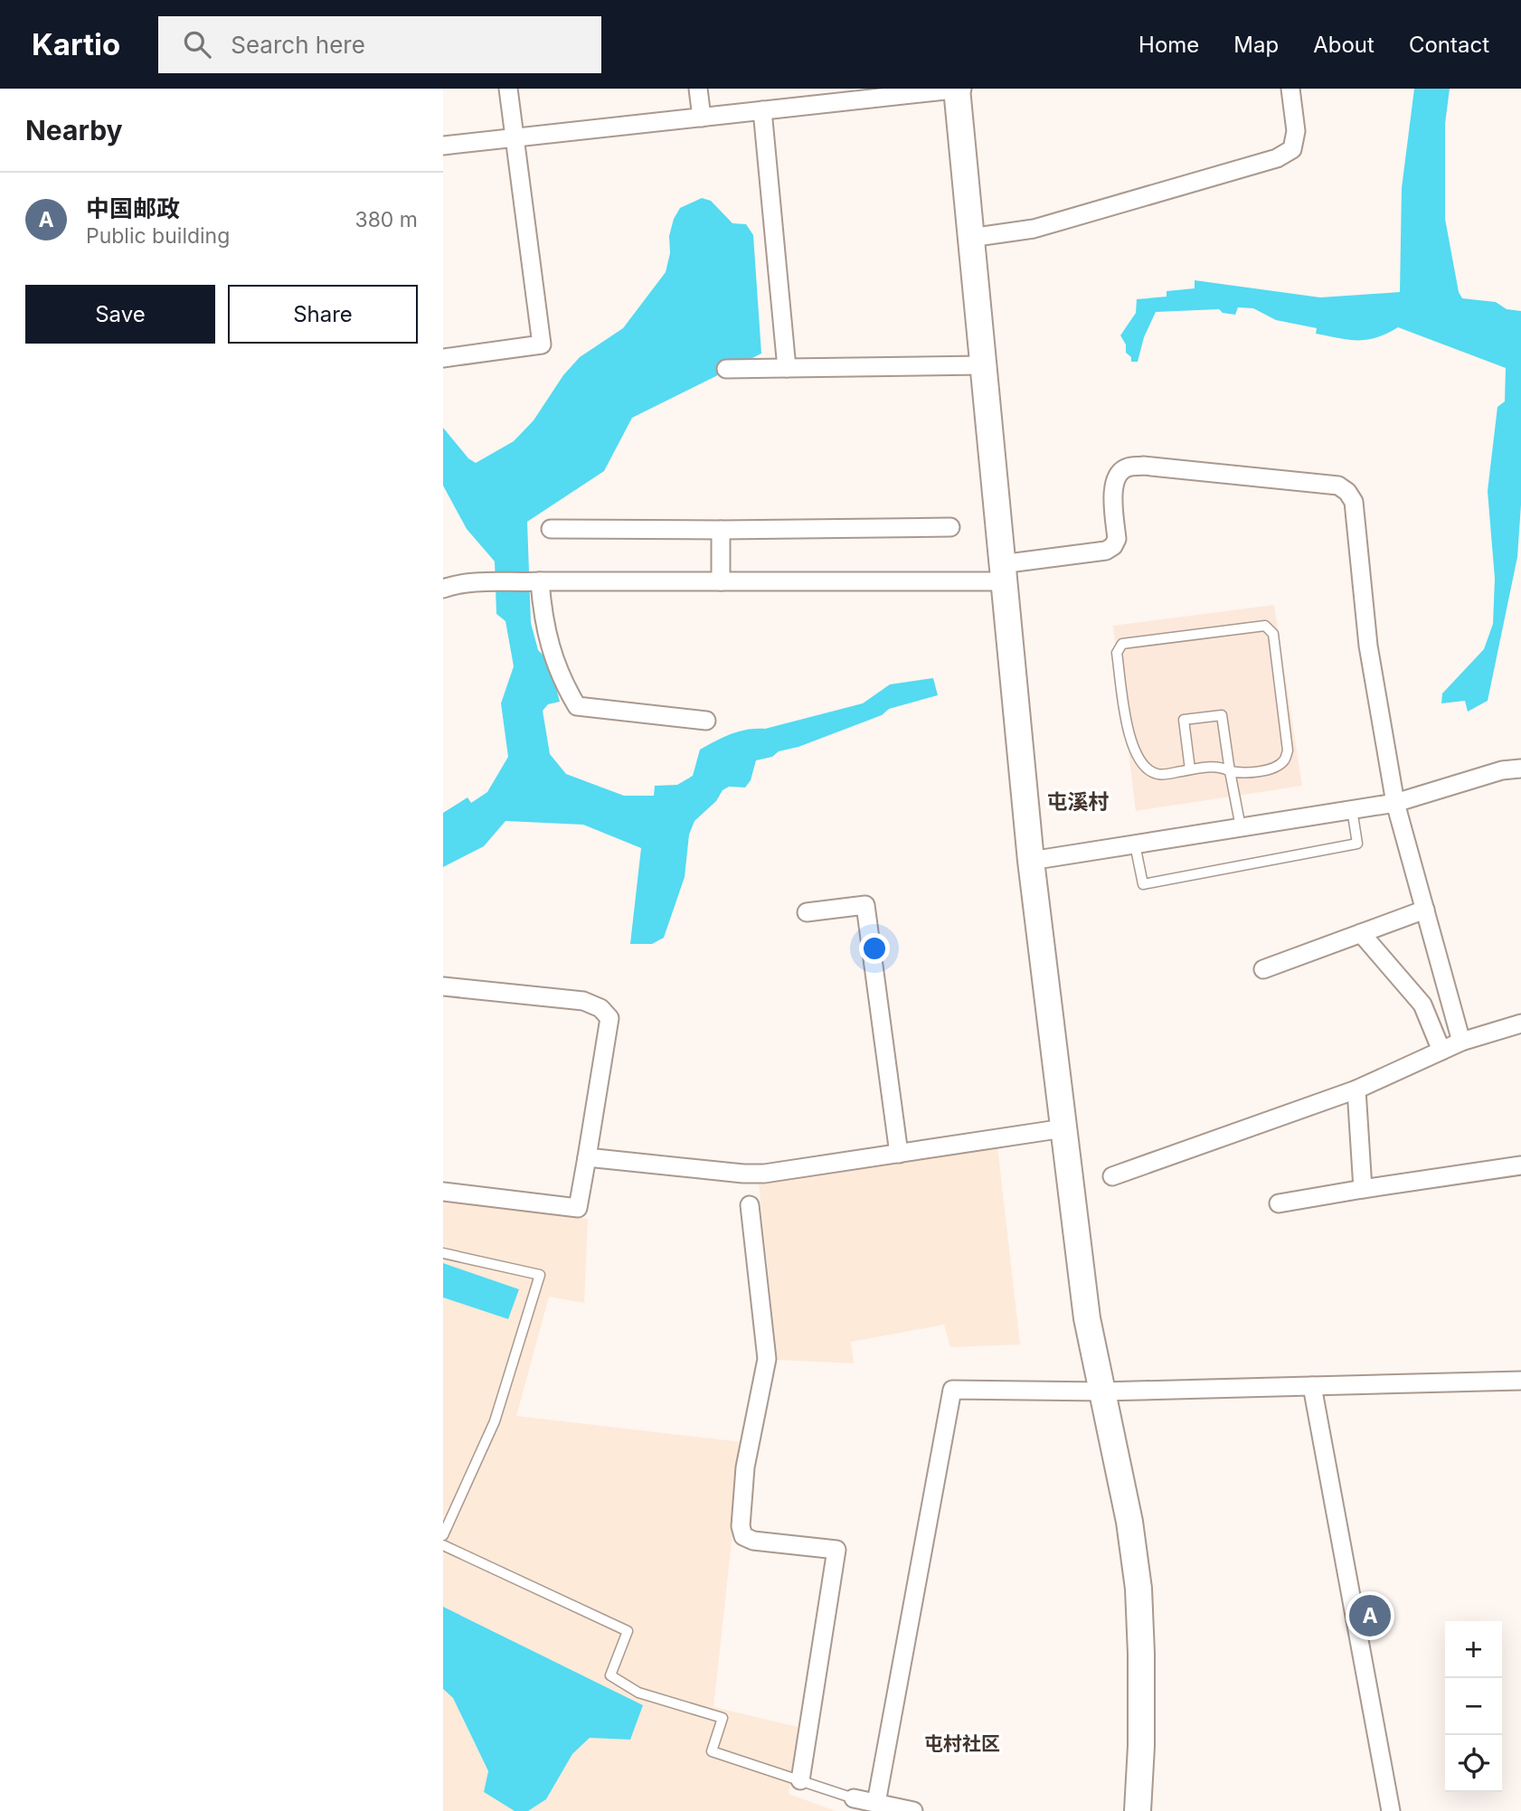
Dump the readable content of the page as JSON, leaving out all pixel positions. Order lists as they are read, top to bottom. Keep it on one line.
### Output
{"districts":["屯溪村","屯村社区"],"page":{"header":"Kartio","search":"Search here","nav":["Home","Map","About","Contact"],"heading":"Nearby","list":[{"mark":"A","name":"中国邮政","note":"Public building","value":"380 m"}],"buttons":["Save","Share"],"pins":"A","map_buttons":["+","−"]}}
